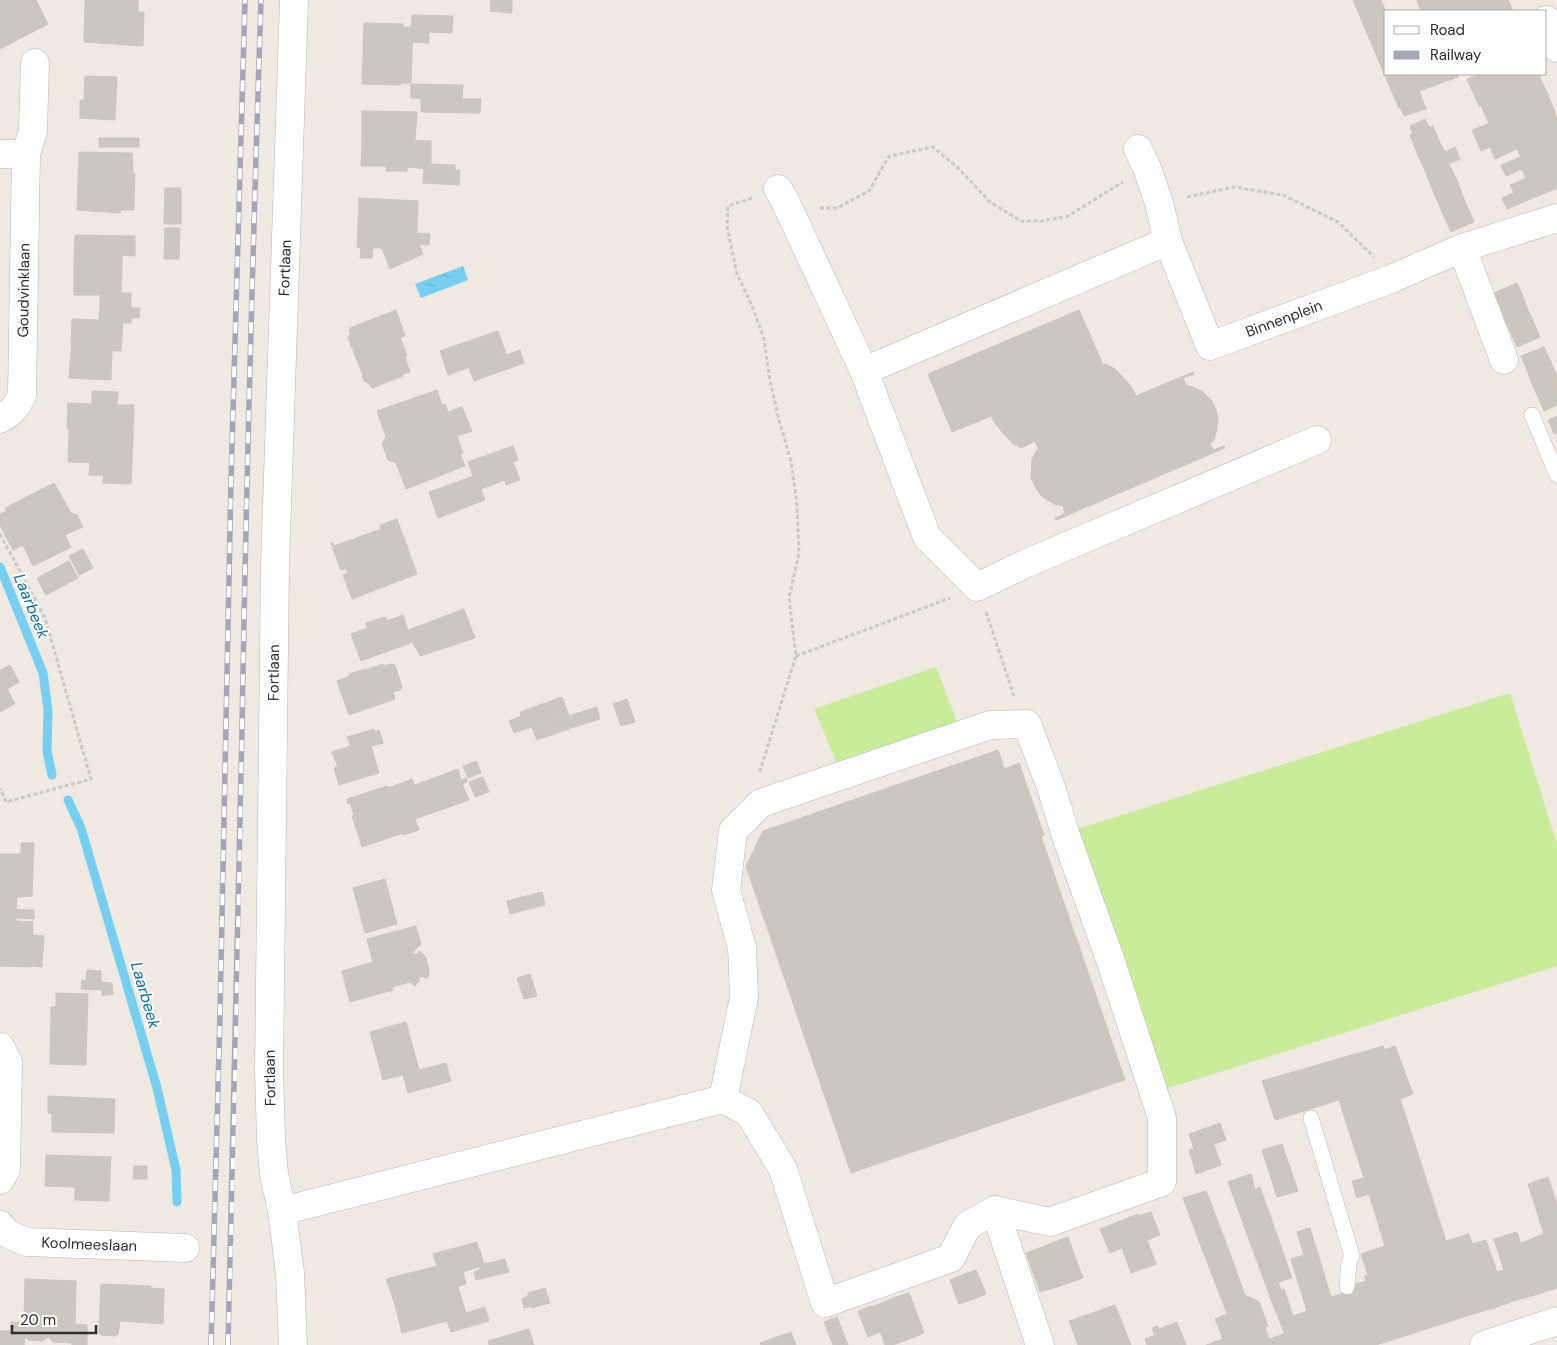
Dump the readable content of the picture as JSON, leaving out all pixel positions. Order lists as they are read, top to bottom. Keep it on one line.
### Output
{"streets":{"street":["Fortlaan","Goudvinklaan","Binnenplein","Koolmeeslaan"]},"water":["Laarbeek"],"legend":["Road","Railway"],"scale_bar":"20 m"}
